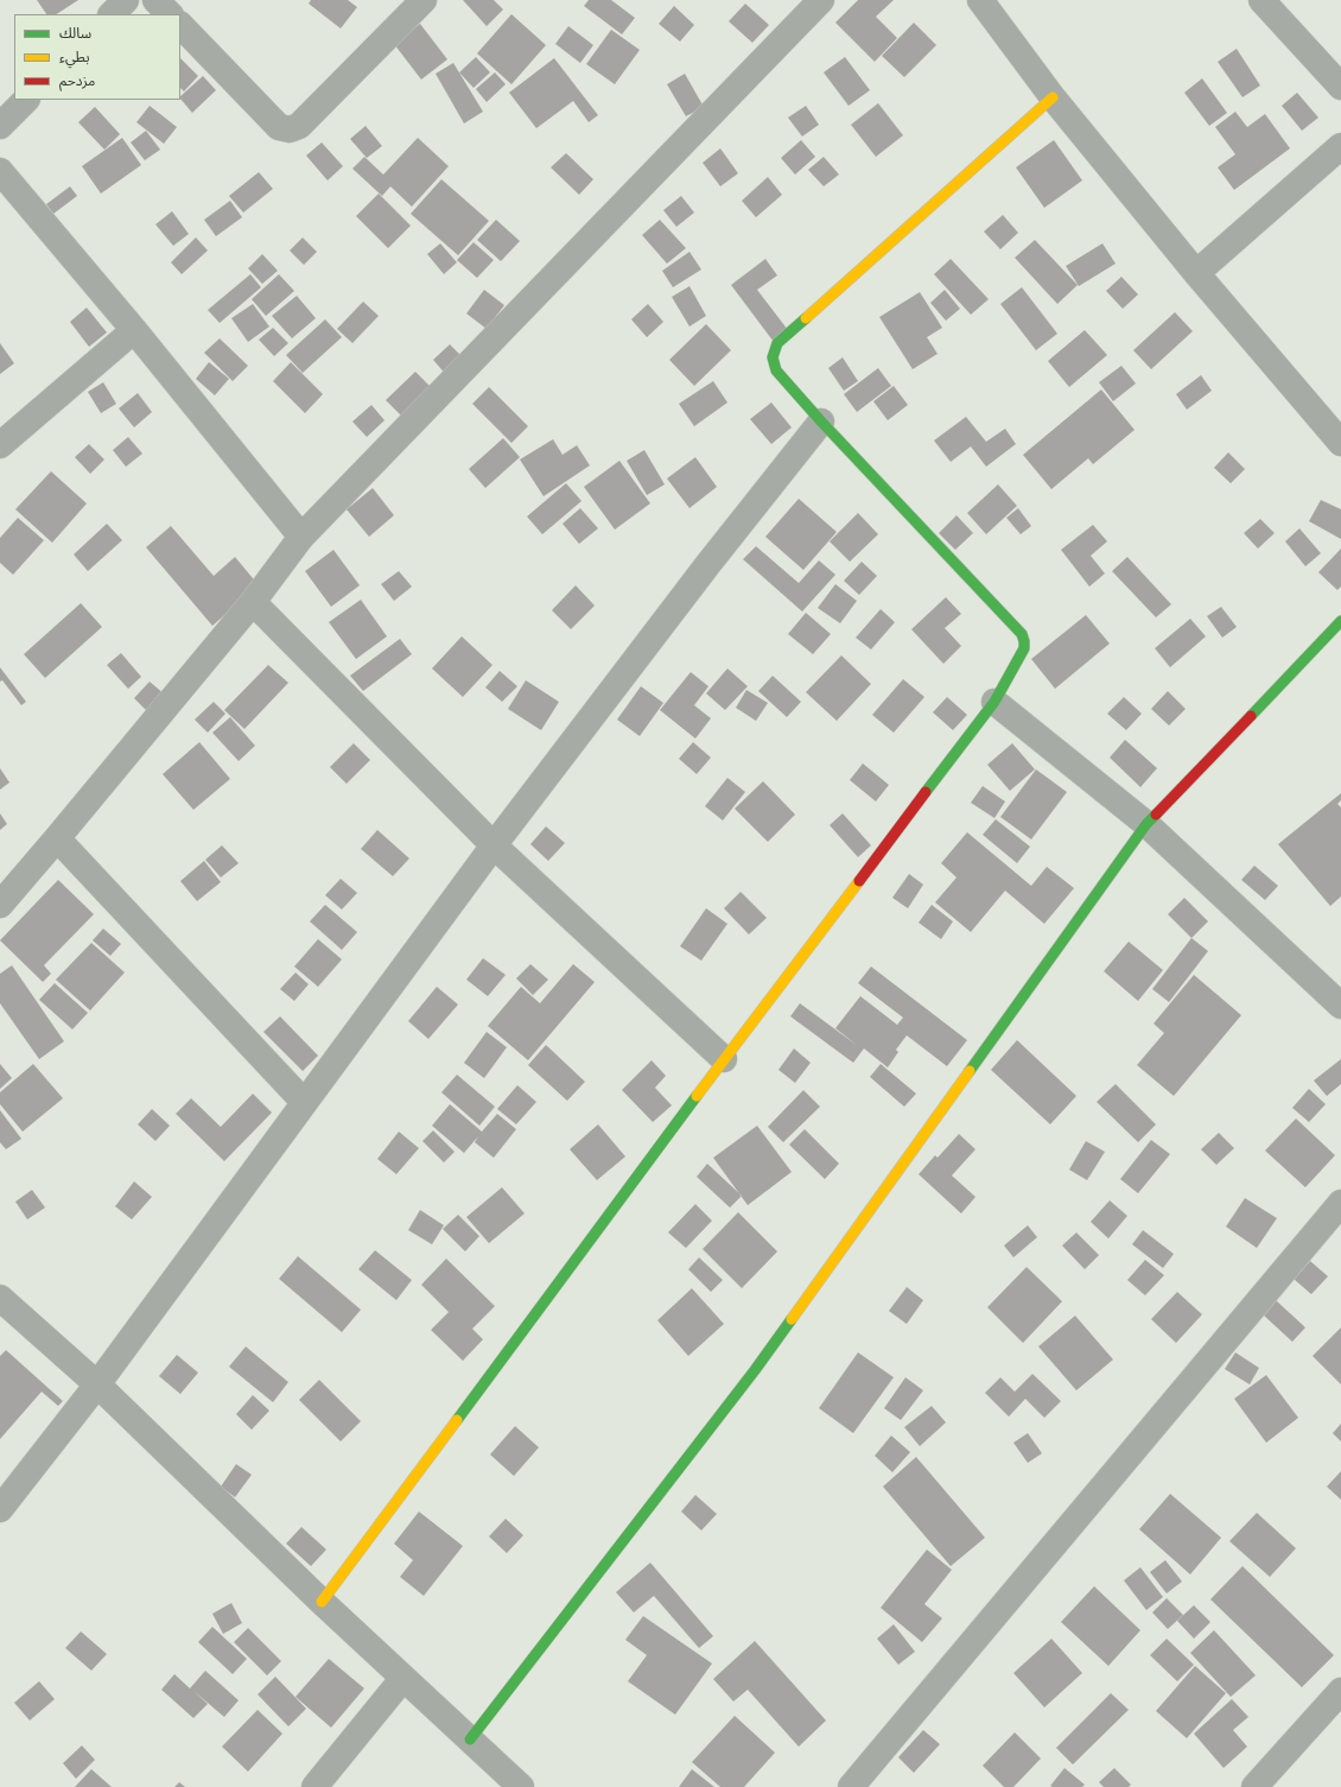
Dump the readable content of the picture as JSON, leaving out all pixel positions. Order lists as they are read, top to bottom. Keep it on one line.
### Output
{"legend":["سالك","بطيء","مزدحم"]}
